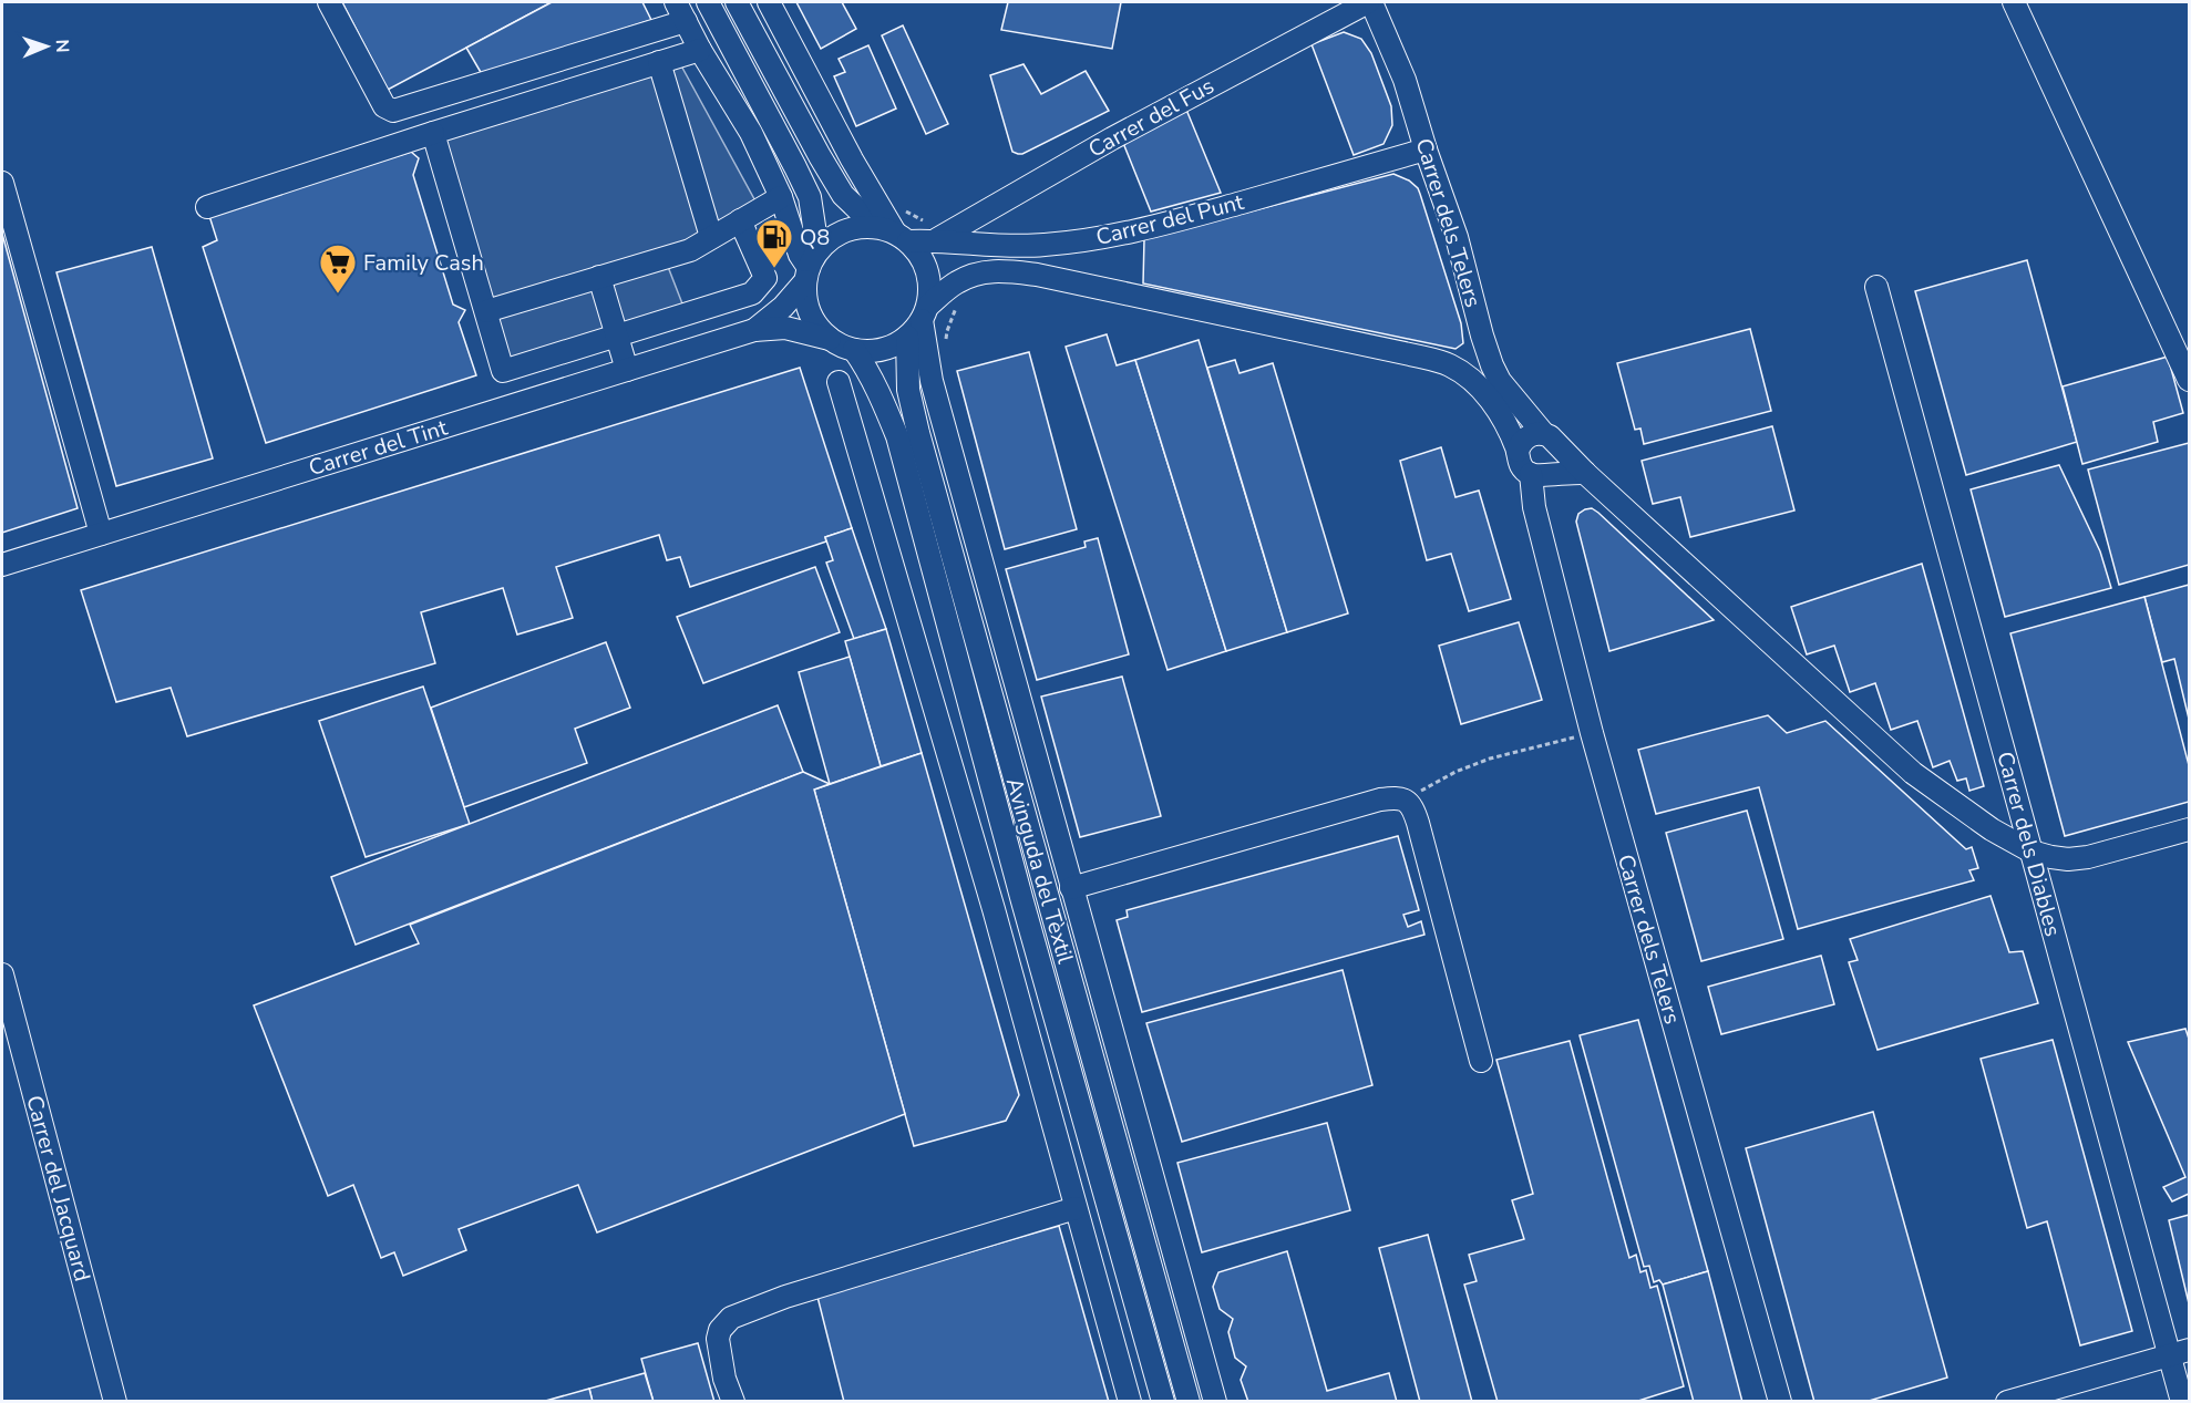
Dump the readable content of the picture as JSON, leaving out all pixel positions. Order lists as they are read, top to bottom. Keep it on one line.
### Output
{"streets":{"street":["Carrer del Fus","Carrer del Punt","Carrer dels Telers","Carrer del Tint","Carrer dels Diables","Avinguda del Tèxtil","Carrer del Jacquard"]},"crossings":[["Carrer del Fus","Carrer del Punt"],["Carrer del Fus","Carrer dels Telers"],["Carrer del Punt","Carrer dels Telers"],["Carrer del Punt","Avinguda del Tèxtil"],["Carrer dels Telers","Carrer dels Diables"]],"places":{"fuel station":["Q8"],"supermarket":["Family Cash"]},"north":"right"}
